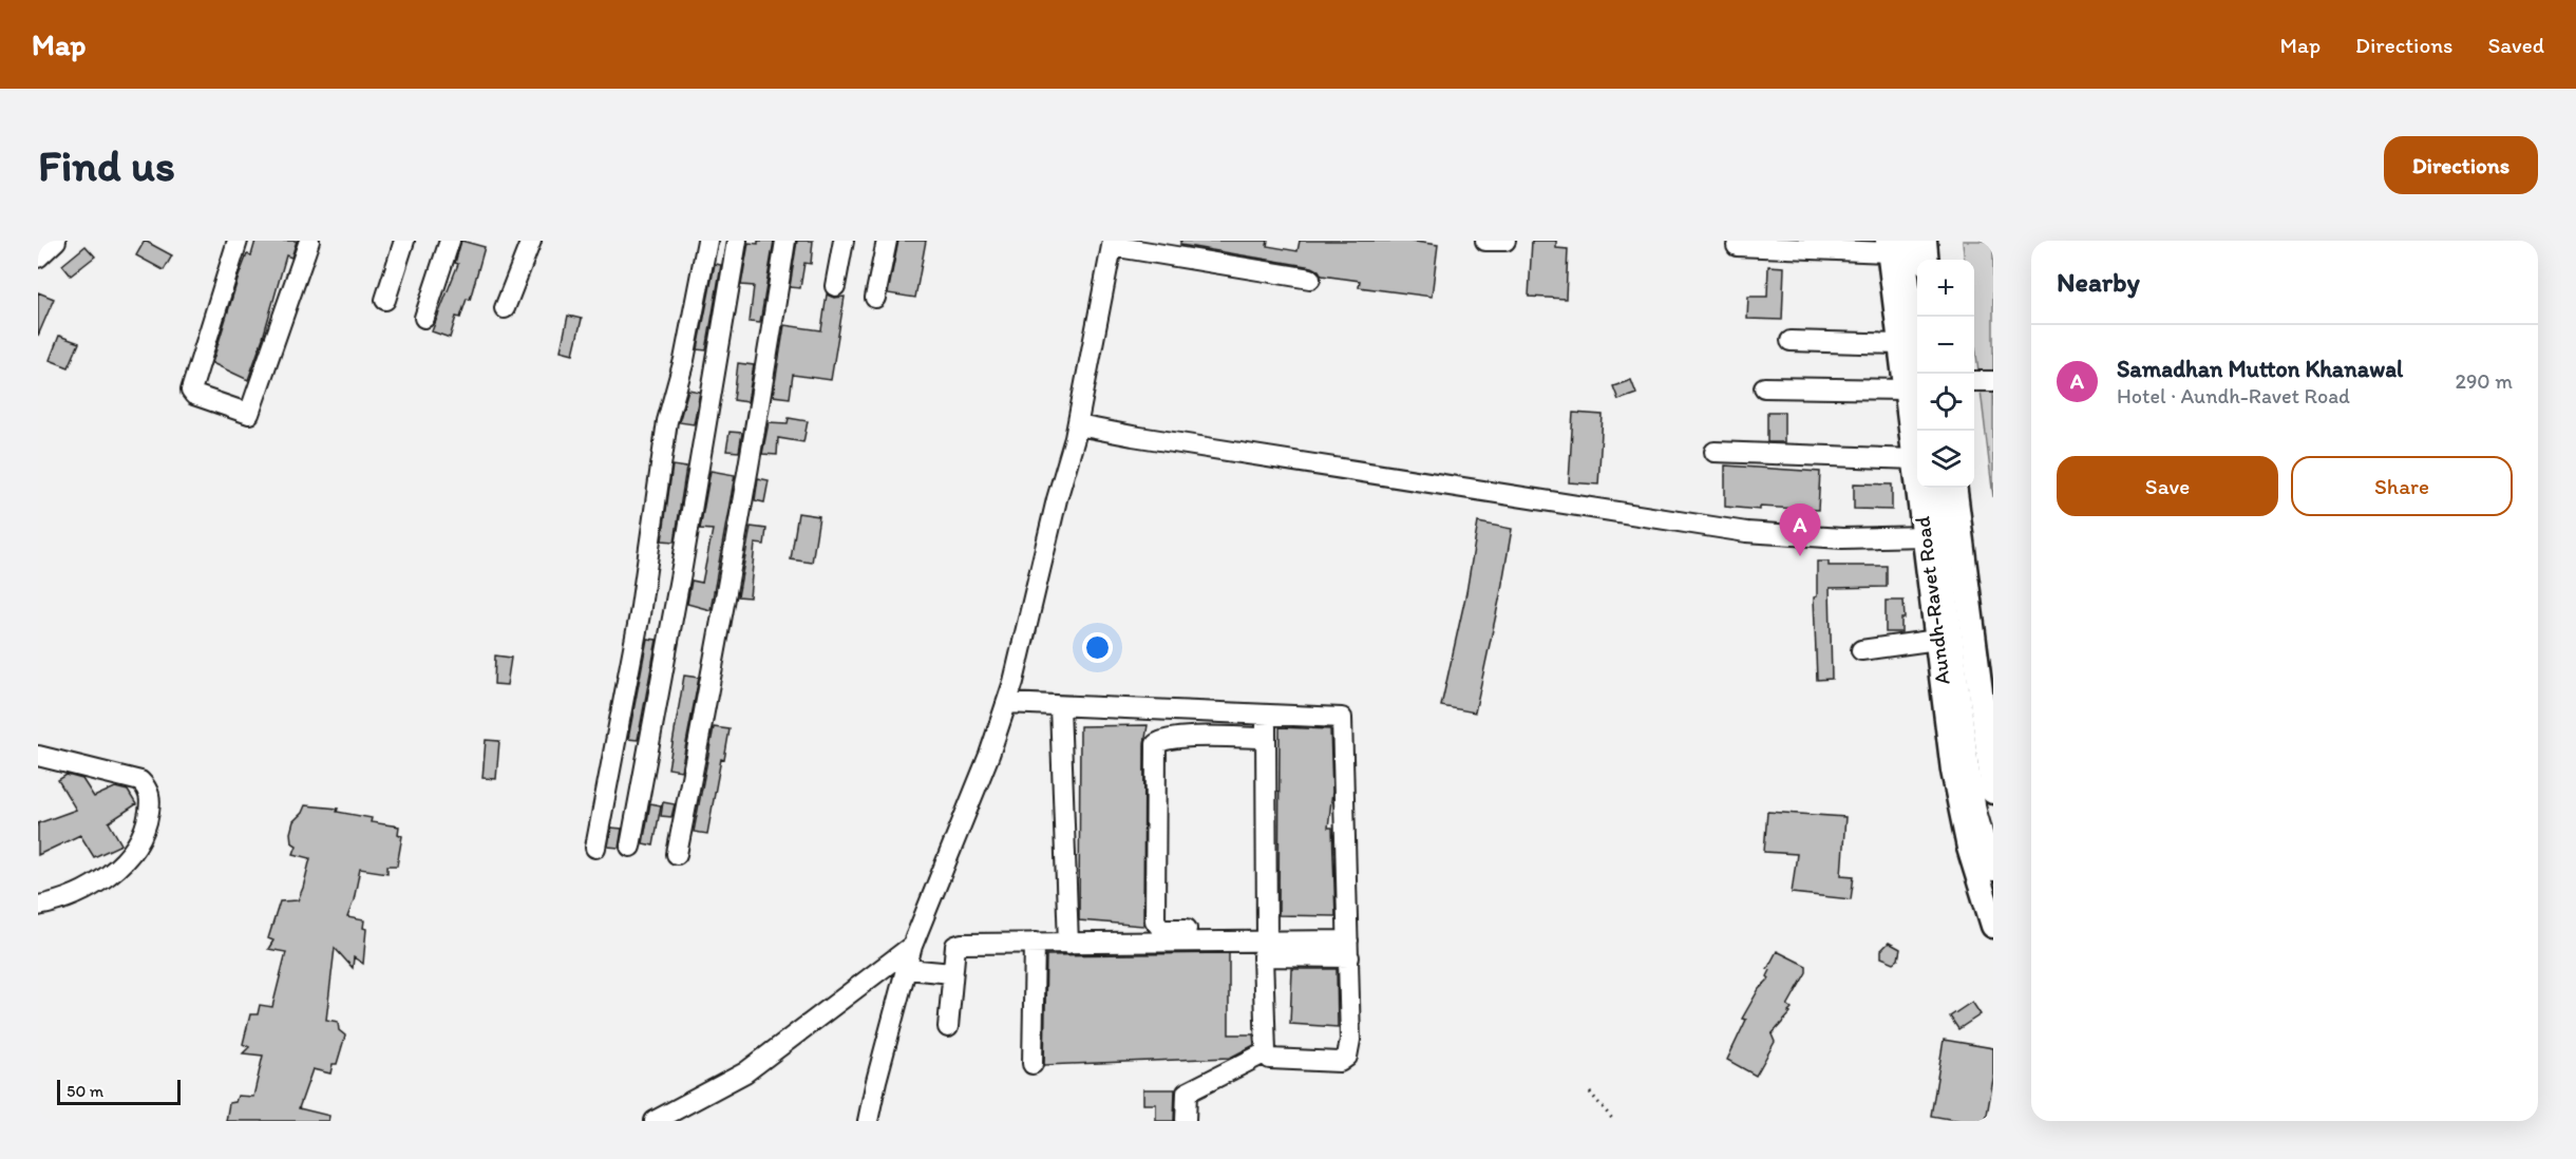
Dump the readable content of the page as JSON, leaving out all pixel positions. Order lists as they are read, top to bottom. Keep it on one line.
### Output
{"streets":{"main road":["Aundh-Ravet Road"]},"scale_bar":"50 m","page":{"header":"Map","nav":["Map","Directions","Saved"],"buttons":["Directions",["Save","Share"]],"title":"Find us","heading":"Nearby","map_buttons":["+","−"],"list":[{"mark":"A","name":"Samadhan Mutton Khanawal","note":"Hotel · Aundh-Ravet Road","value":"290 m"}],"pins":"A","scale":"50 m"}}
